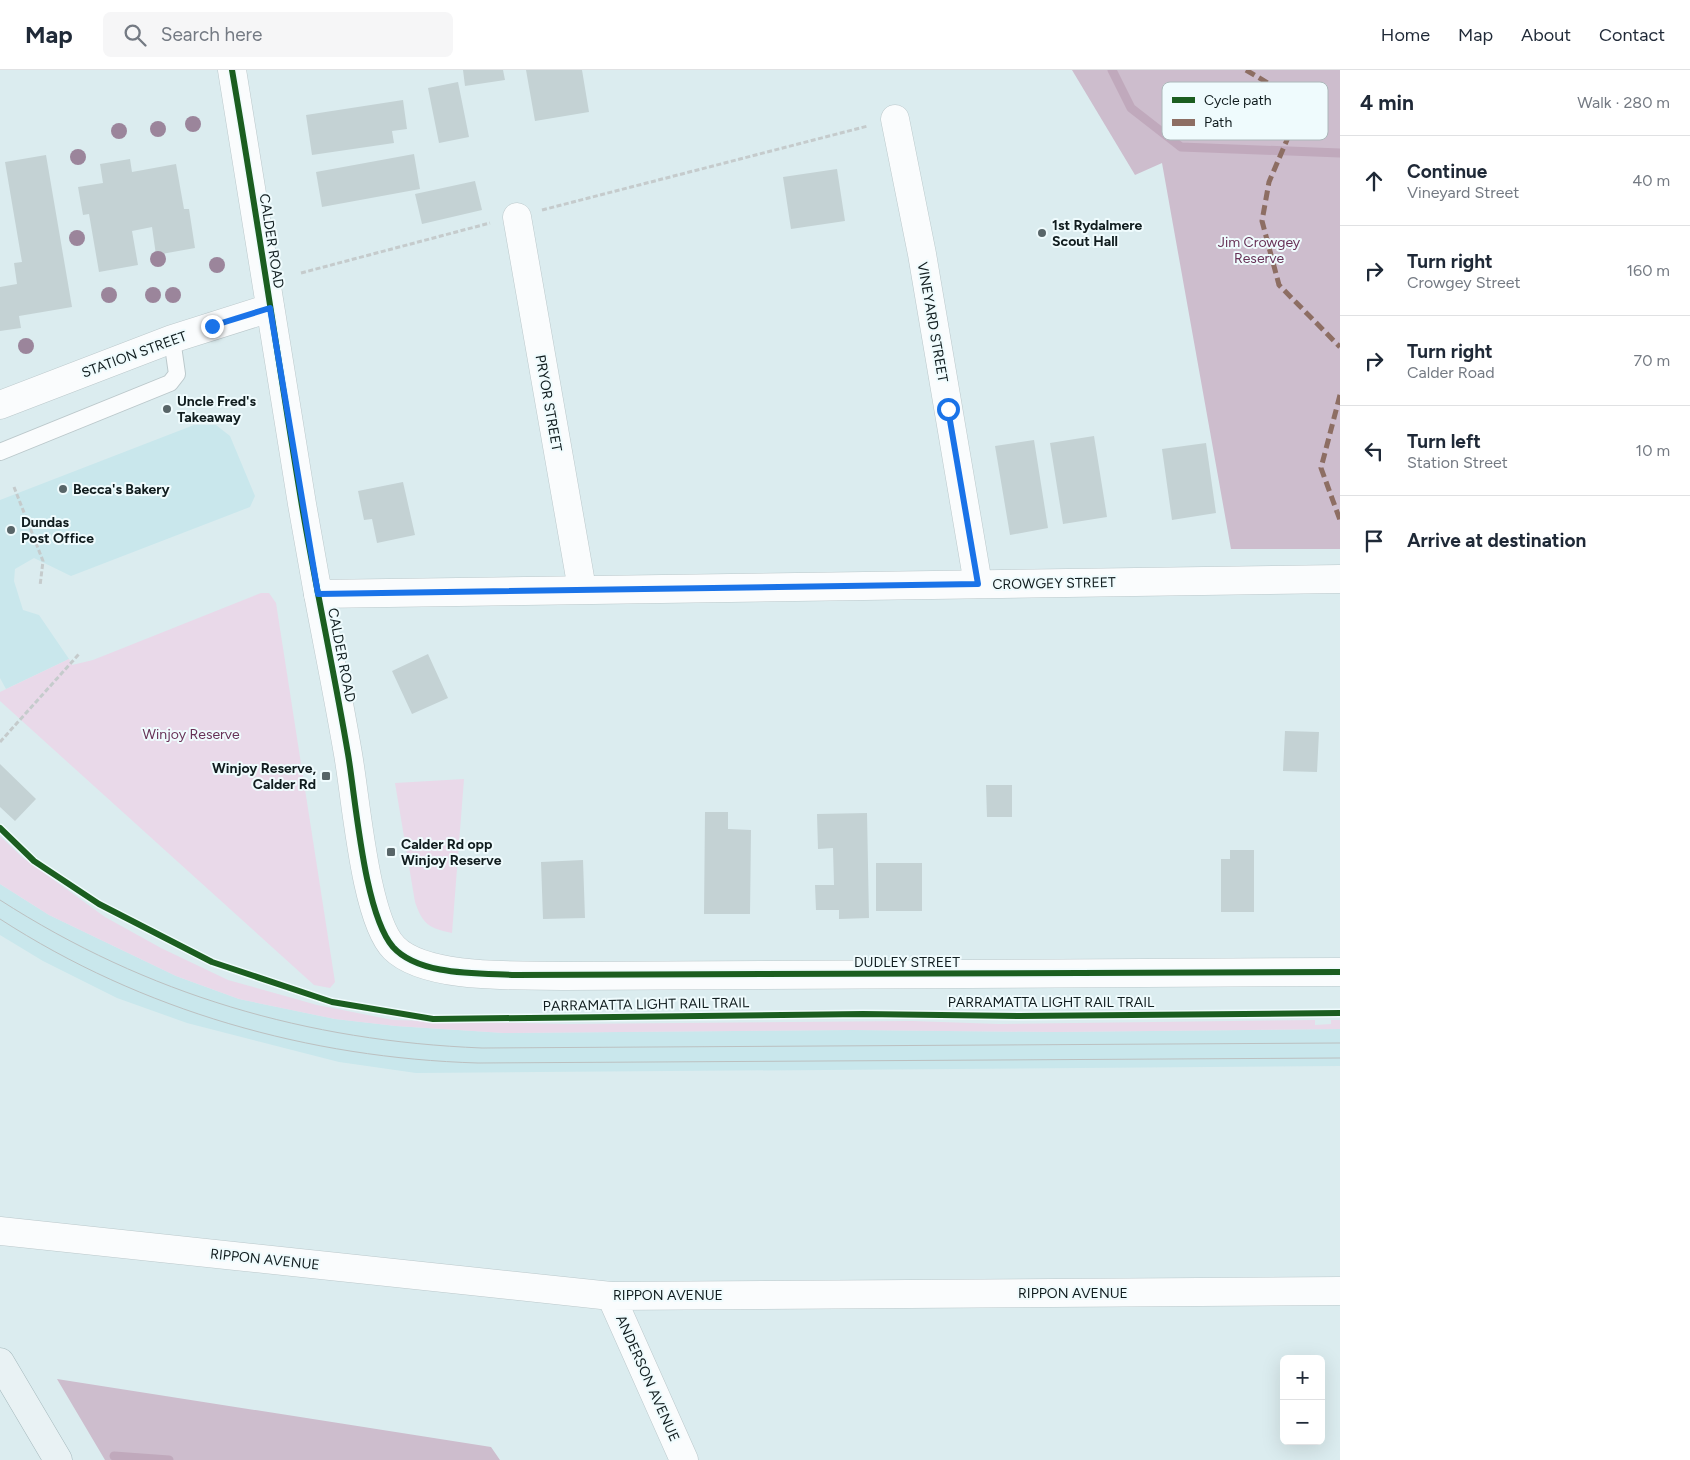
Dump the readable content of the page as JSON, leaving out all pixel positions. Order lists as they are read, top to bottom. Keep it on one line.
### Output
{"streets":{"street":["CALDER ROAD","VINEYARD STREET","STATION STREET","PRYOR STREET","CROWGEY STREET","DUDLEY STREET","RIPPON AVENUE","ANDERSON AVENUE"],"cycle path":["PARRAMATTA LIGHT RAIL TRAIL"]},"crossings":[["CALDER ROAD","STATION STREET"],["CALDER ROAD","CROWGEY STREET"],["CALDER ROAD","DUDLEY STREET"],["VINEYARD STREET","CROWGEY STREET"],["PRYOR STREET","CROWGEY STREET"],["RIPPON AVENUE","ANDERSON AVENUE"]],"parks":["Jim Crowgey Reserve","Winjoy Reserve"],"places":{"other":["1st Rydalmere Scout Hall","Uncle Fred's Takeaway","Becca's Bakery","Dundas Post Office"],"transit":["Winjoy Reserve, Calder Rd","Calder Rd opp Winjoy Reserve"]},"legend":["Cycle path","Path"],"page":{"header":"Map","search":"Search here","nav":["Home","Map","About","Contact"],"heading":["4 min","Walk · 280 m"],"list":[["Continue","Vineyard Street","40 m"],["Turn right","Crowgey Street","160 m"],["Turn right","Calder Road","70 m"],["Turn left","Station Street","10 m"],"Arrive at destination"],"map_buttons":["+","−"]}}
